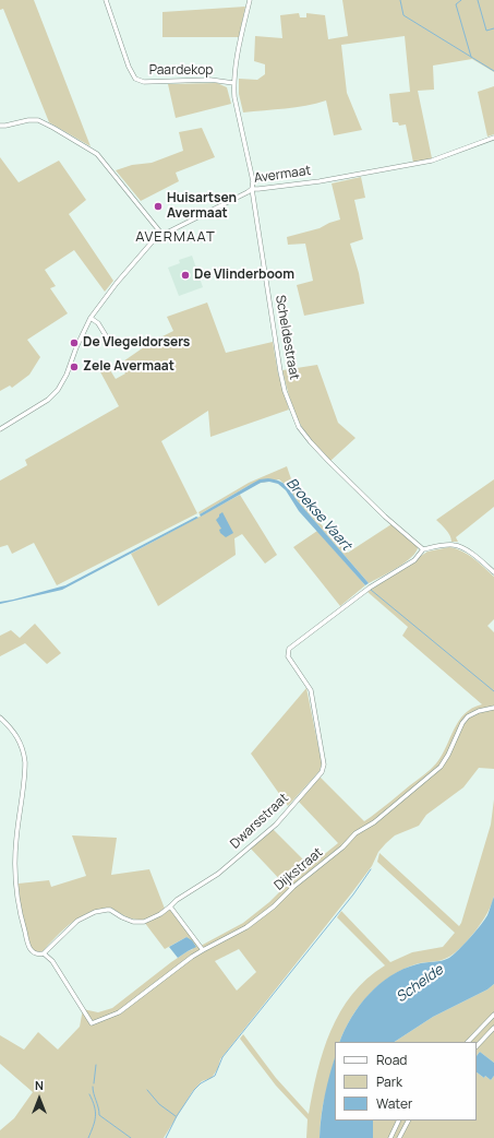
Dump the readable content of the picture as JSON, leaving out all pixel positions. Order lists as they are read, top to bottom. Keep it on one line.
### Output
{"streets":{"street":["Paardekop","Avermaat","Scheldestraat","Dwarsstraat","Dijkstraat"]},"crossings":[["Paardekop","Scheldestraat"],["Avermaat","Scheldestraat"],["Scheldestraat","Dwarsstraat"],["Dwarsstraat","Dijkstraat"]],"districts":["AVERMAAT"],"water":["Broekse Vaart","Schelde"],"places":["Huisartsen Avermaat","De Vlinderboom","De Vlegeldorsers","Zele Avermaat"],"legend":["Road","Park","Water"],"north":"top"}
